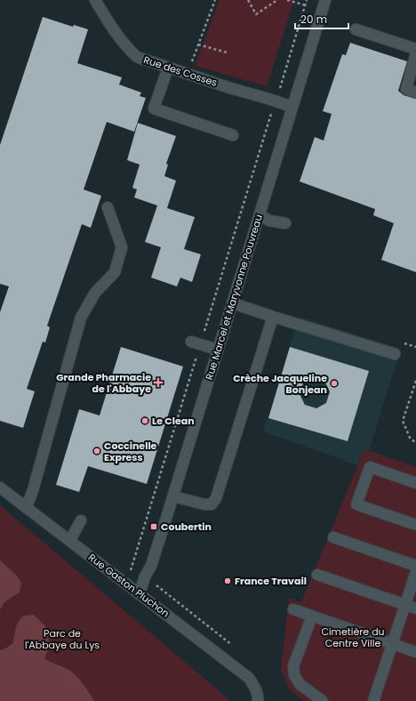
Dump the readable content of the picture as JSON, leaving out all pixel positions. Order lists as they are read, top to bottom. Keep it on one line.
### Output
{"streets":{"street":["Rue des Cosses","Rue Marcel et Maryvonne Pouvreau","Rue Gaston Pluchon"]},"crossings":[["Rue des Cosses","Rue Marcel et Maryvonne Pouvreau"],["Rue Marcel et Maryvonne Pouvreau","Rue Gaston Pluchon"]],"parks":["Cimetière du Centre Ville","Parc de l'Abbaye du Lys"],"places":{"health":["Grande Pharmacie de l'Abbaye"],"other":["Crèche Jacqueline Bonjean","Le Clean","Coccinelle Express","France Travail"],"transit":["Coubertin"]},"scale_bar":"20 m"}
